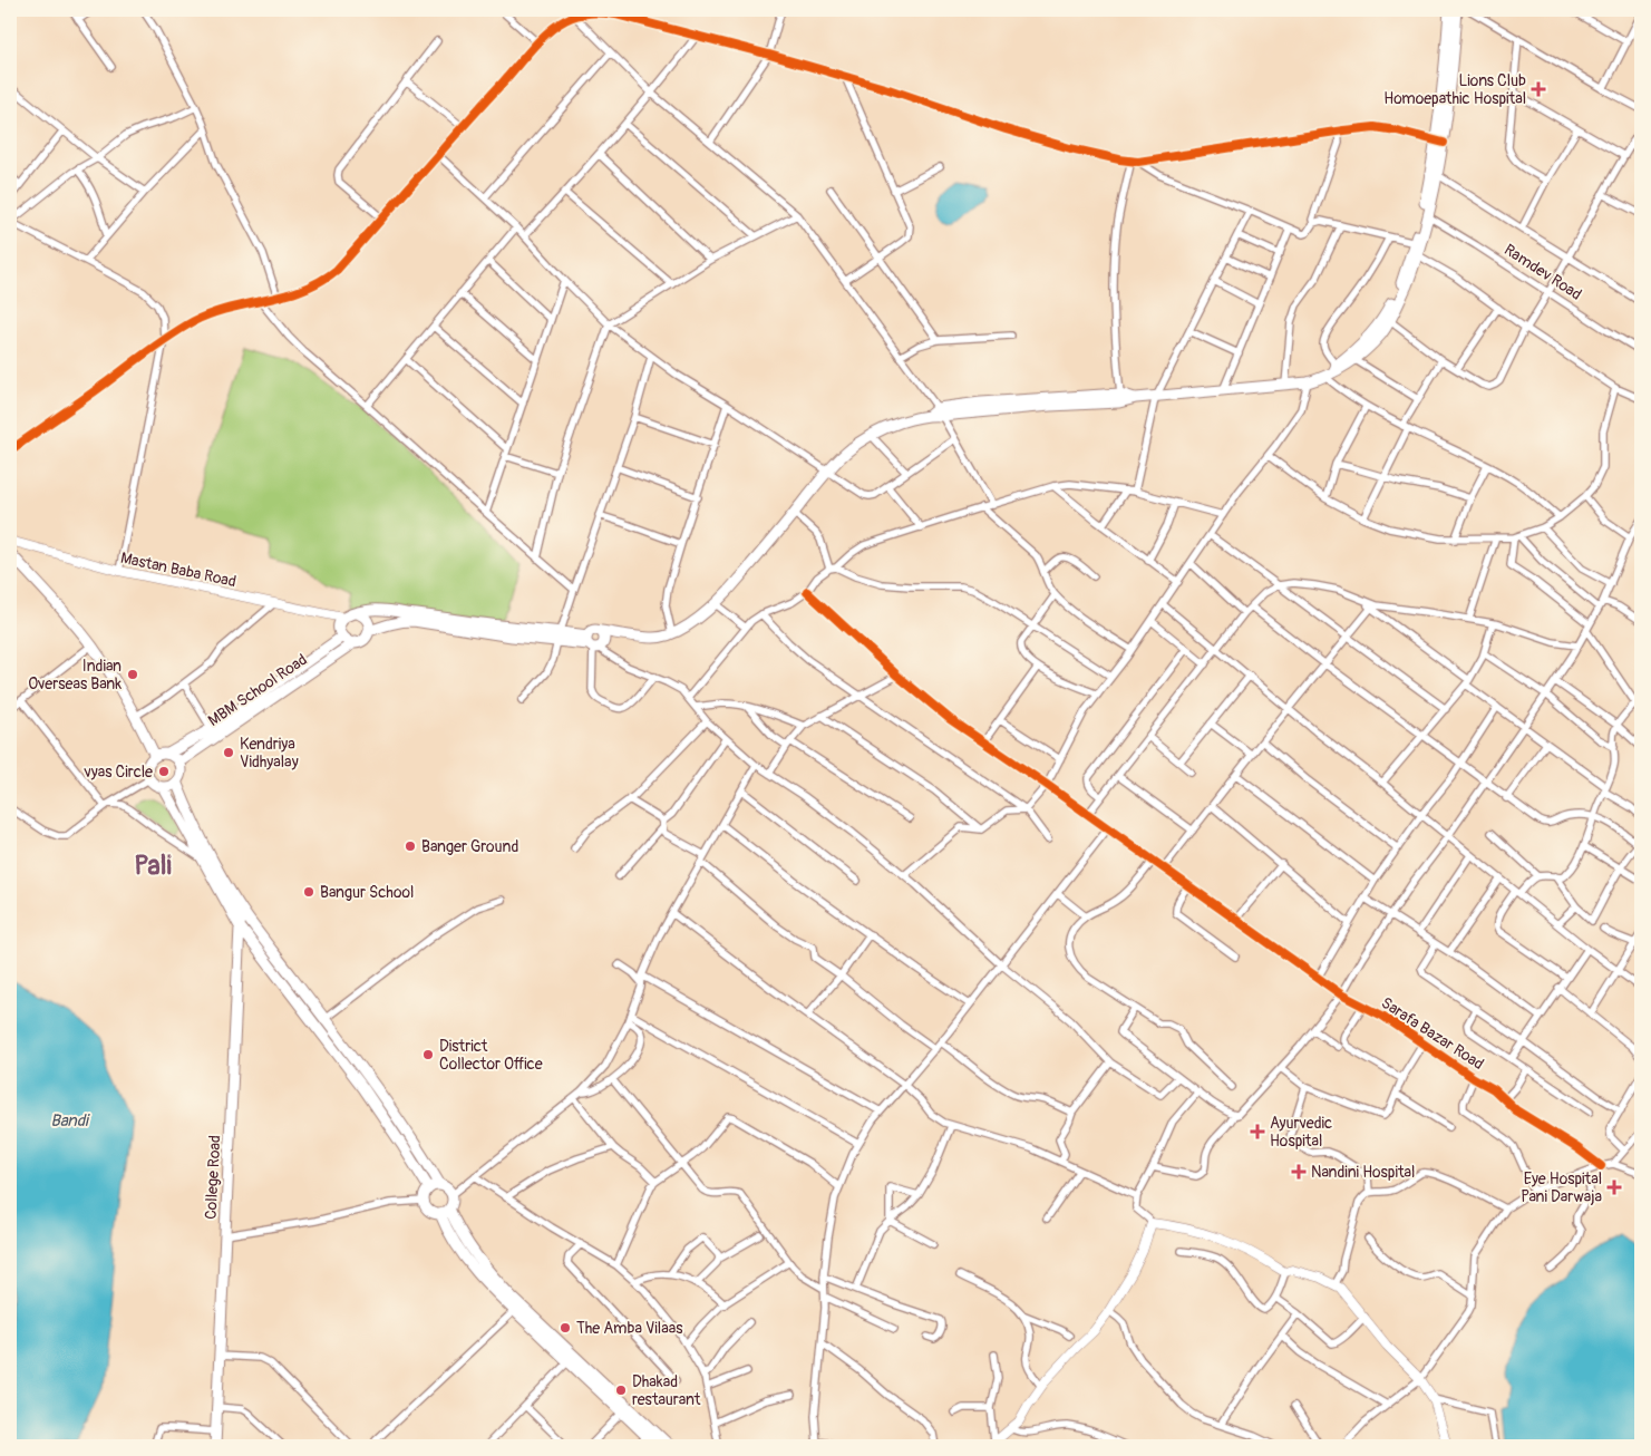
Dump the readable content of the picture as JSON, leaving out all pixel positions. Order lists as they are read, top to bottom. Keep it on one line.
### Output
{"streets":{"main road":["MBM School Road","College Road"],"street":["Ramdev Road","Mastan Baba Road","Sarafa Bazar Road"]},"crossings":[["Mastan Baba Road","MBM School Road"]],"districts":["Pali"],"water":["Bandi"],"places":{"health":["Lions Club Homoepathic Hospital","Ayurvedic Hospital","Nandini Hospital","Eye Hospital Pani Darwaja"],"other":["Indian Overseas Bank","Kendriya Vidhyalay","vyas Circle","Banger Ground","Bangur School","District Collector Office","The Amba Vilaas","Dhakad restaurant"]}}
